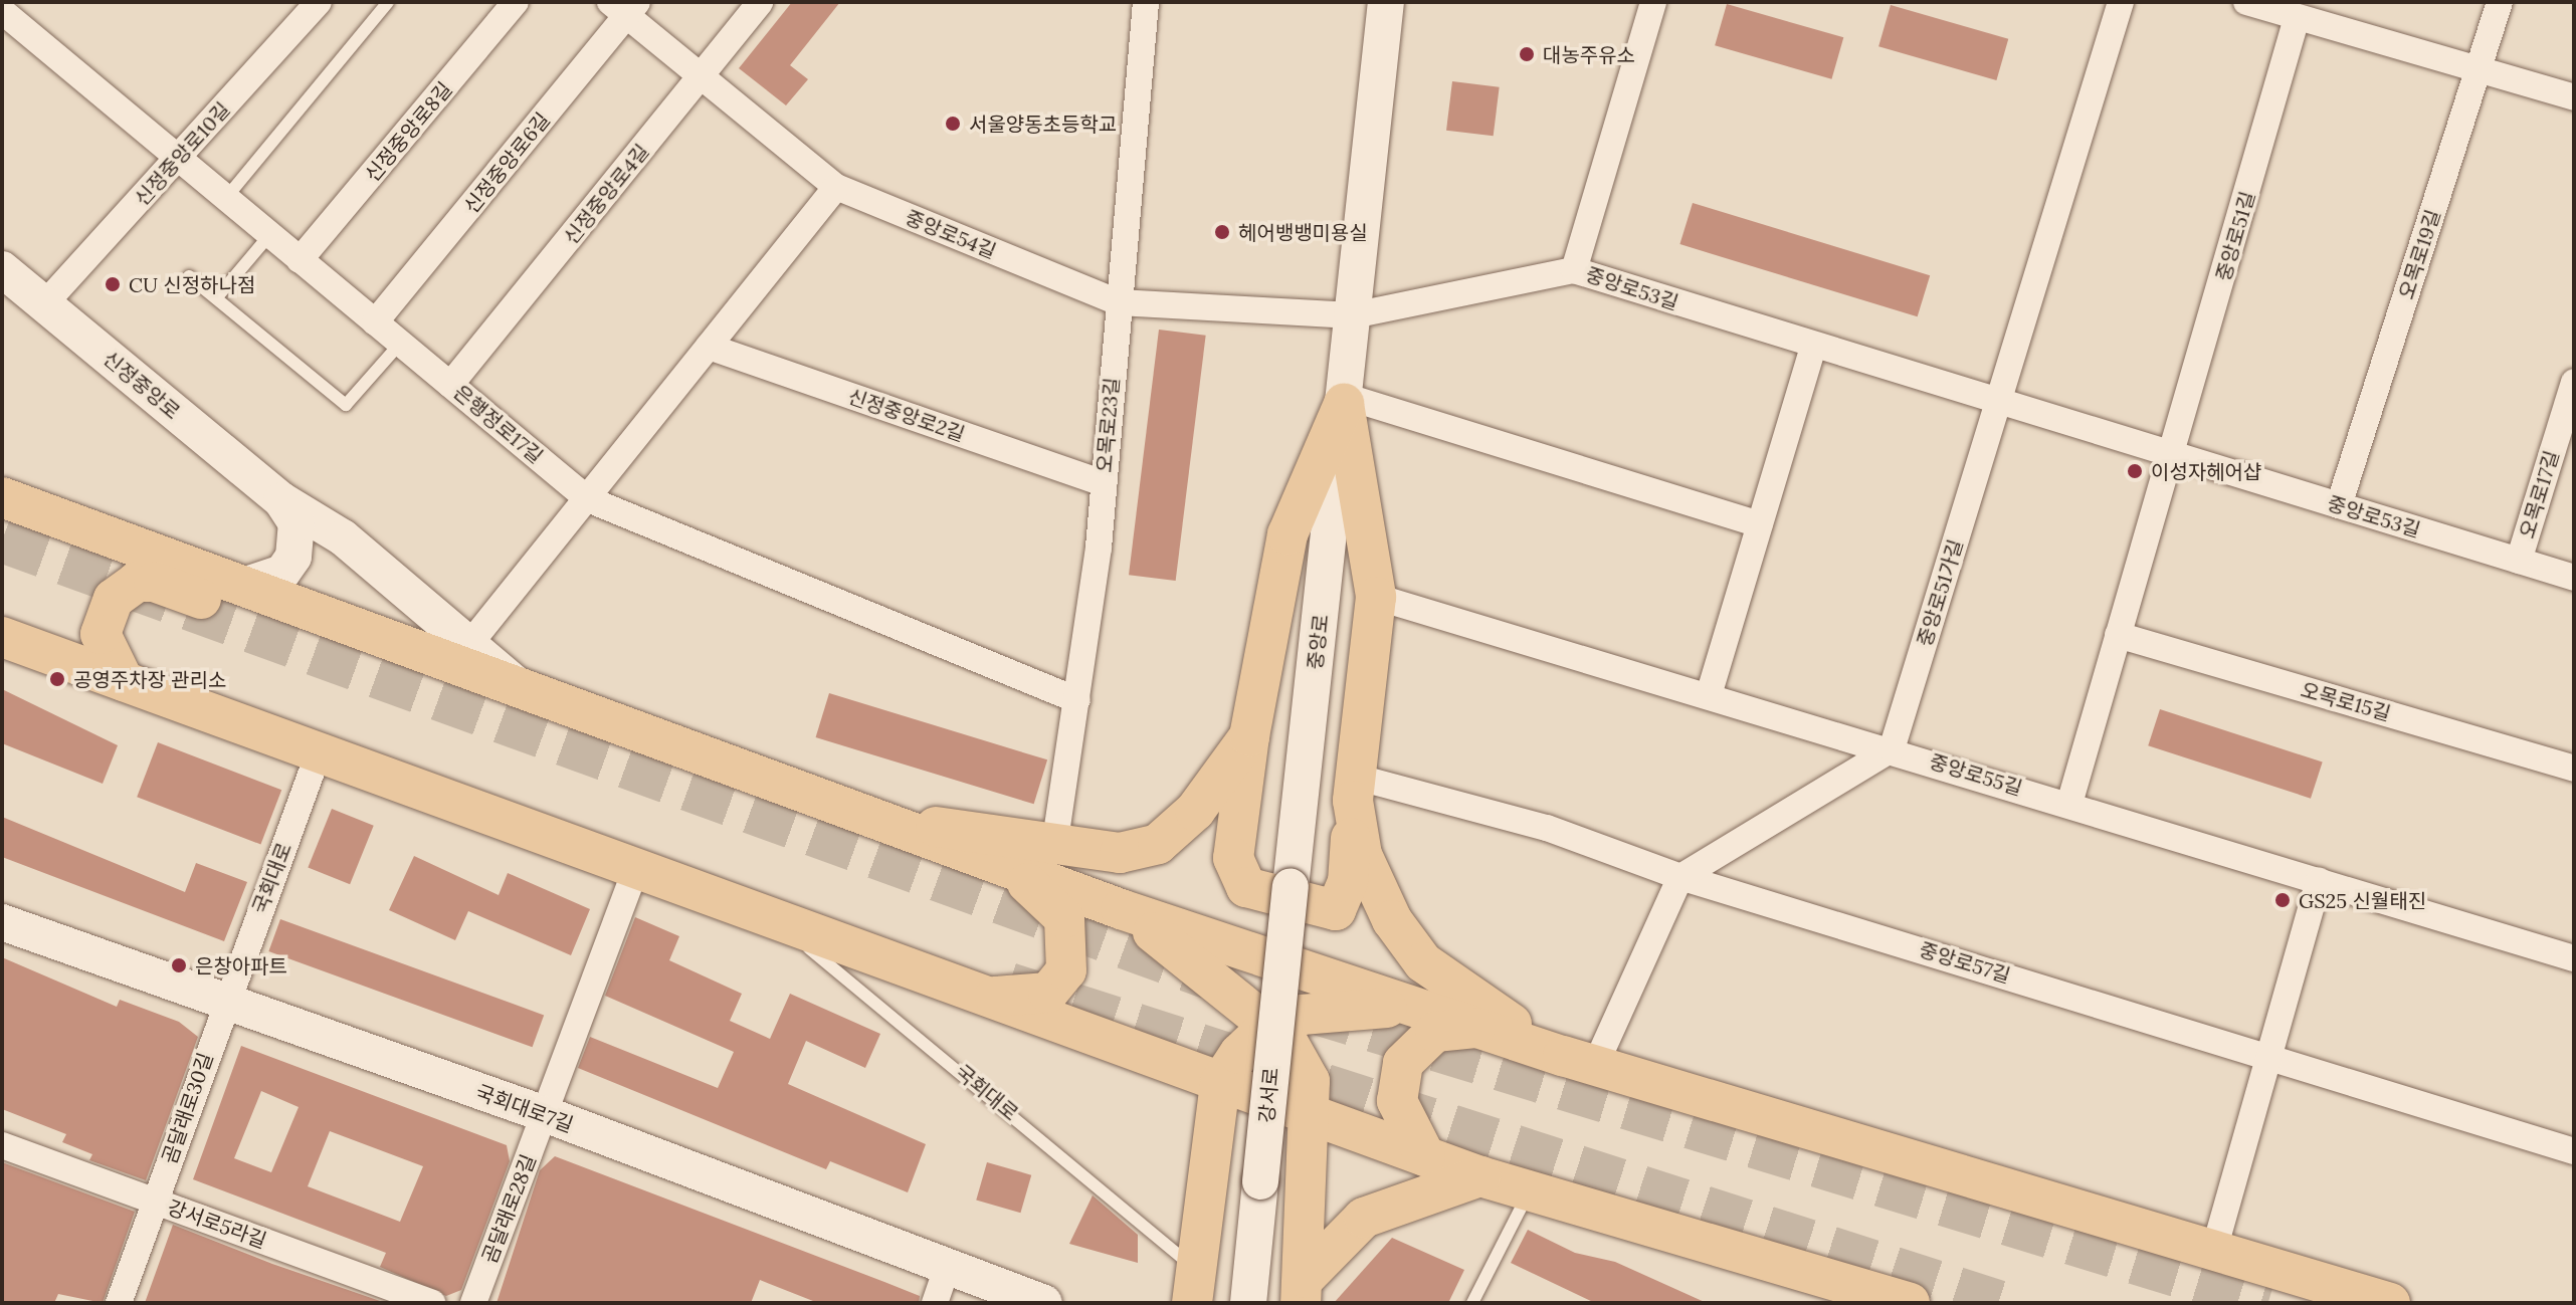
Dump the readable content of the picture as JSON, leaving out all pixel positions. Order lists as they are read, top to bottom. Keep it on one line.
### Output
{"streets":{"street":["신정중앙로8길","신정중앙로10길","신정중앙로6길","신정중앙로4길","중앙로54길","중앙로51길","오목로19길","중앙로53길","신정중앙로","신정중앙로2길","은행정로17길","오목로23길","오목로17길","중앙로51가길","중앙로","오목로15길","중앙로55길","국회대로","중앙로57길","강서로","곰달래로30길","국회대로7길","곰달래로28길","강서로5라길"]},"crossings":[["신정중앙로8길","은행정로17길"],["신정중앙로10길","신정중앙로"],["신정중앙로10길","은행정로17길"],["신정중앙로6길","중앙로54길"],["신정중앙로6길","은행정로17길"],["신정중앙로4길","중앙로54길"],["신정중앙로4길","은행정로17길"],["중앙로54길","중앙로53길"],["중앙로54길","오목로23길"],["중앙로54길","중앙로"],["중앙로51길","중앙로53길"],["오목로19길","중앙로53길"],["중앙로53길","오목로17길"],["중앙로53길","중앙로51가길"],["중앙로53길","중앙로"],["신정중앙로2길","오목로23길"],["은행정로17길","오목로23길"],["중앙로51가길","중앙로55길"],["중앙로","강서로"],["국회대로","곰달래로30길"],["국회대로","국회대로7길"],["곰달래로30길","국회대로7길"],["곰달래로30길","강서로5라길"],["국회대로7길","곰달래로28길"]],"places":["대농주유소","서울양동초등학교","헤어뱅뱅미용실","CU 신정하나점","이성자헤어샵","공영주차장 관리소","GS25 신월태진","은창아파트"]}
